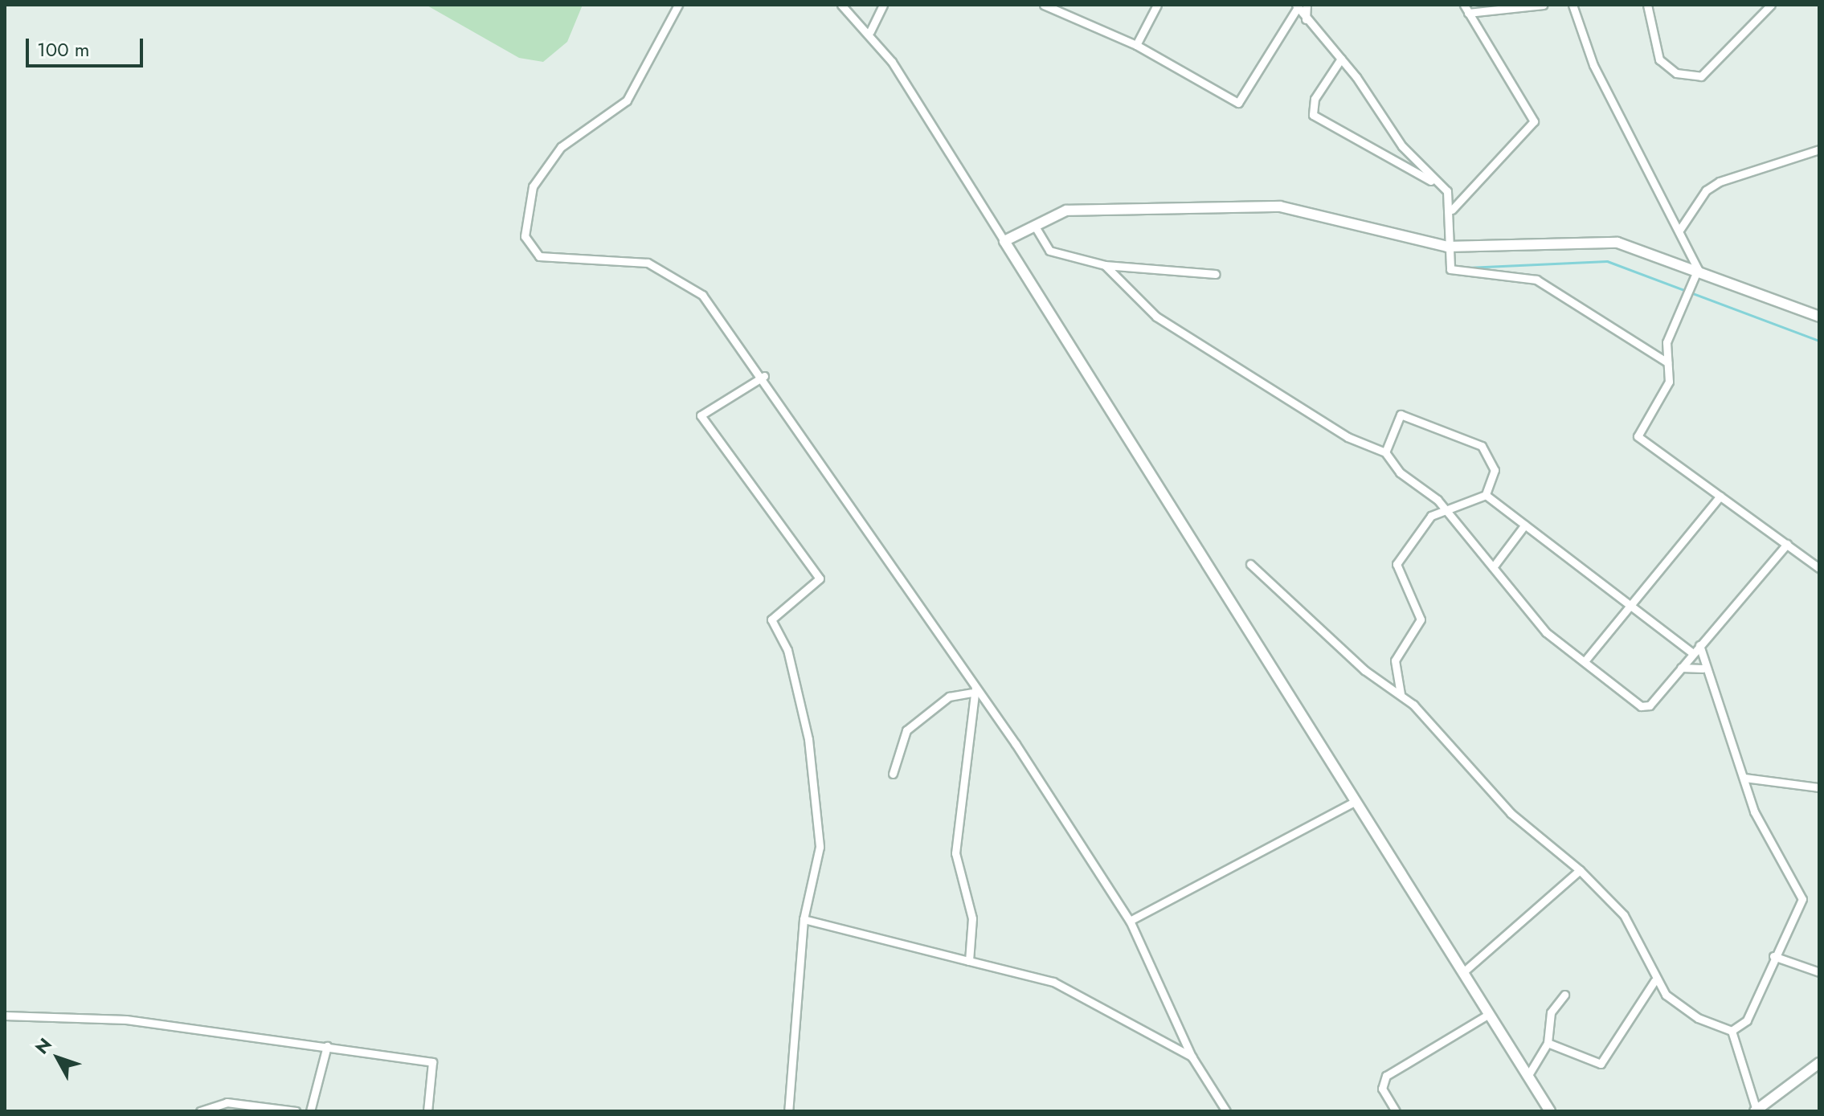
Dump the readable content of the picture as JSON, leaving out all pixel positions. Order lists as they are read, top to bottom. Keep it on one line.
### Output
{"scale_bar":"100 m","north":"top left"}
